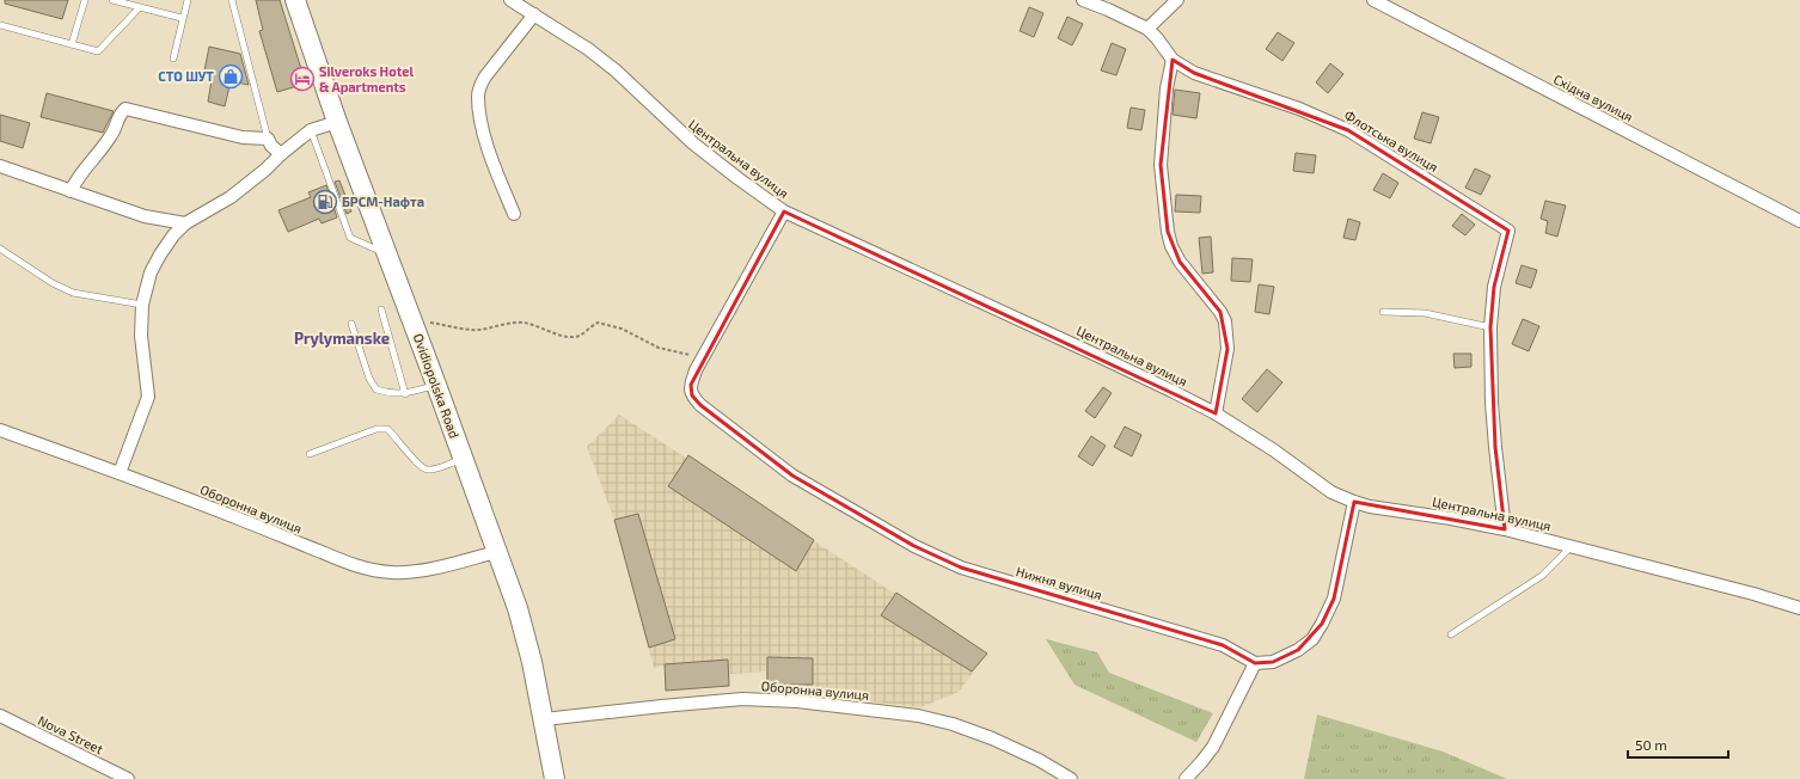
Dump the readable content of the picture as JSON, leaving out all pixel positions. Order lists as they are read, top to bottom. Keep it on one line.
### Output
{"streets":{"main road":["Ovidiopolska Road"],"street":["Східна вулиця","Флотська вулиця","Центральна вулиця","Оборонна вулиця","Нижня вулиця","Nova Street"]},"crossings":[["Ovidiopolska Road","Оборонна вулиця"]],"districts":["Prylymanske"],"places":{"shop":["СТО ШУТ"],"hotel":["Silveroks Hotel & Apartments"],"fuel station":["БРСМ-Нафта"]},"scale_bar":"50 m"}
